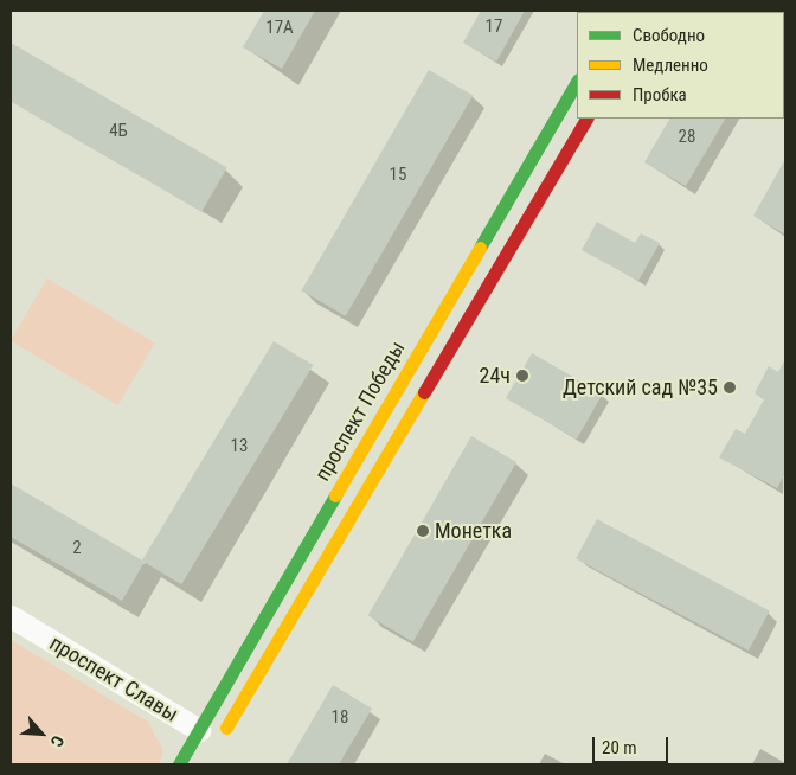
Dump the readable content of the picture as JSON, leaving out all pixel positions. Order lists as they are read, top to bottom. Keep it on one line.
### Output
{"streets":{"main road":["проспект Победы"],"street":["проспект Славы"]},"crossings":[["проспект Победы","проспект Славы"]],"places":["24ч","Детский сад №35","Монетка"],"house_numbers":["17","17А","4Б","28","15","13","2","18"],"legend":["Свободно","Медленно","Пробка"],"scale_bar":"20 m","north":"bottom right"}
